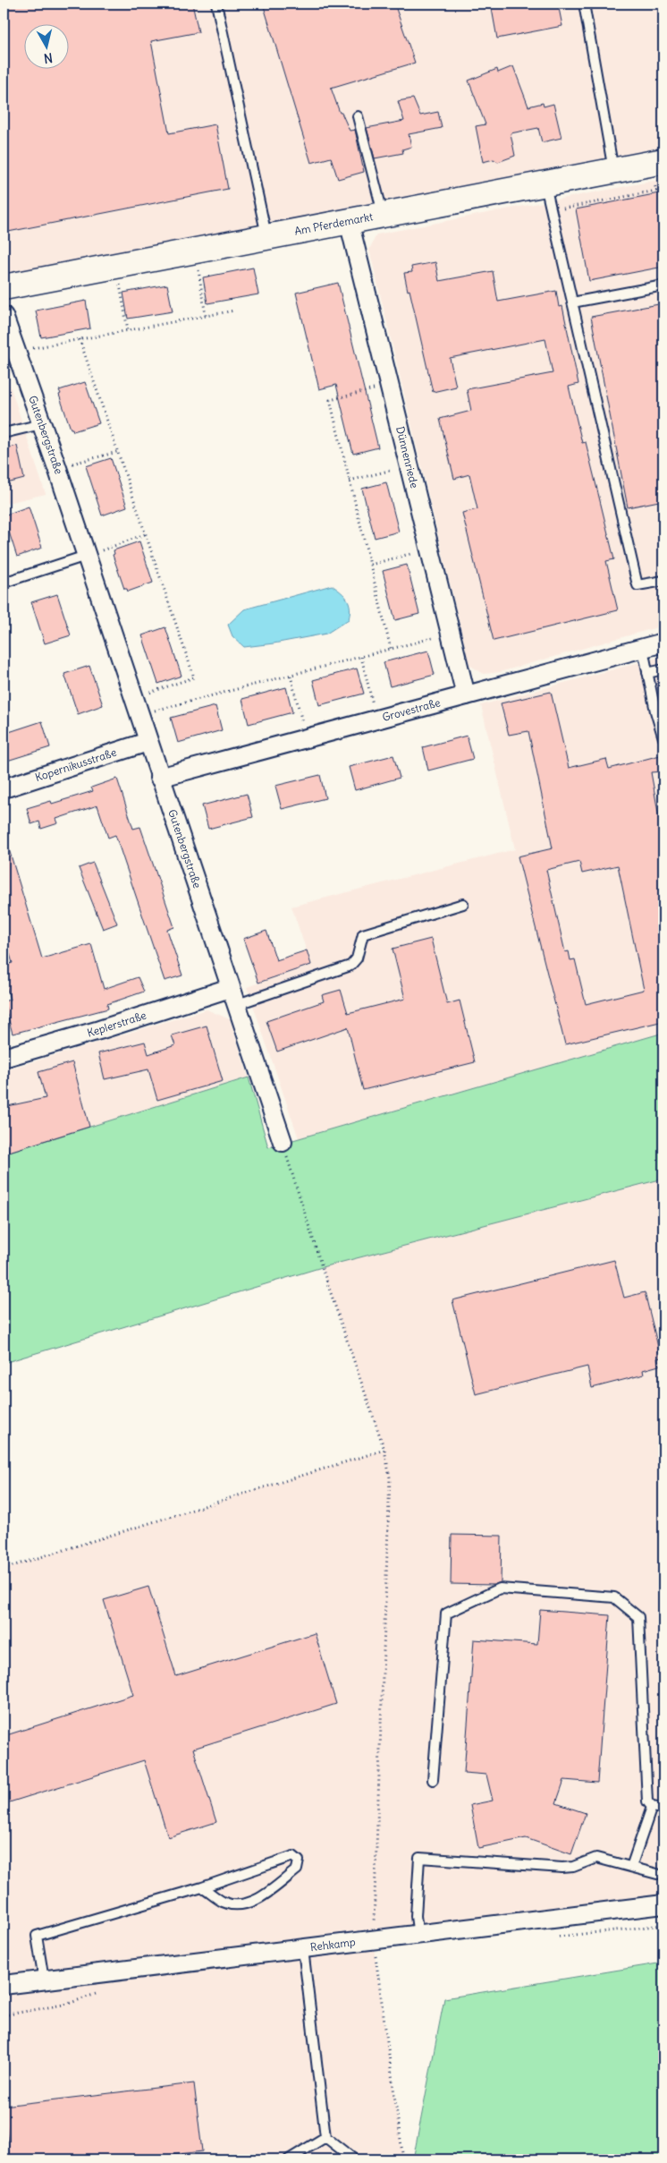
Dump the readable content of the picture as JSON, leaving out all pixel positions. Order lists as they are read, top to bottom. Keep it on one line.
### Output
{"streets":{"street":["Am Pferdemarkt","Gutenbergstraße","Dünnenriede","Grovestraße","Kopernikusstraße","Keplerstraße","Rehkamp"]},"crossings":[["Am Pferdemarkt","Dünnenriede"],["Gutenbergstraße","Grovestraße"],["Gutenbergstraße","Kopernikusstraße"],["Gutenbergstraße","Keplerstraße"],["Dünnenriede","Grovestraße"]],"north":"bottom"}
